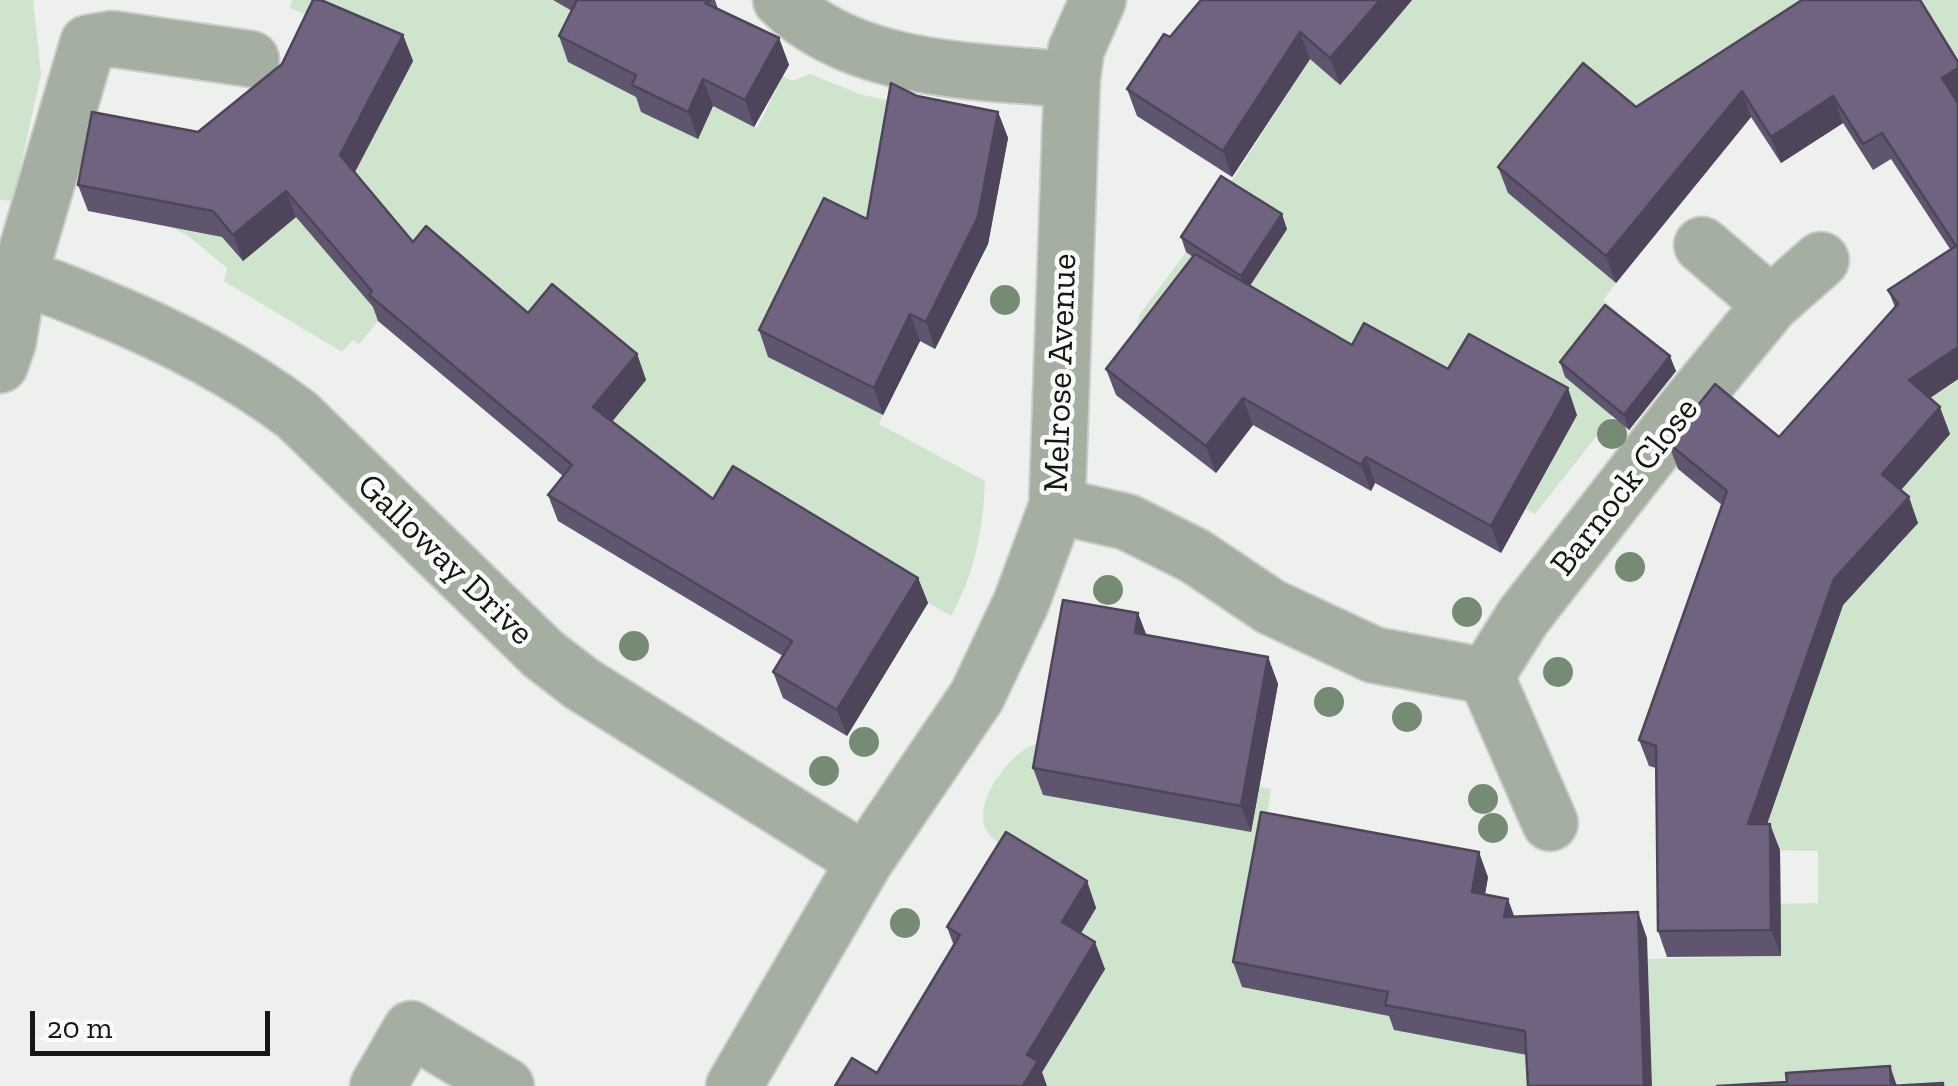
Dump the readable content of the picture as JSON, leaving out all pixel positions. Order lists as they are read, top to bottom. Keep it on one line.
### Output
{"streets":{"street":["Melrose Avenue","Barnock Close","Galloway Drive"]},"crossings":[["Melrose Avenue","Galloway Drive"]],"scale_bar":"20 m"}
